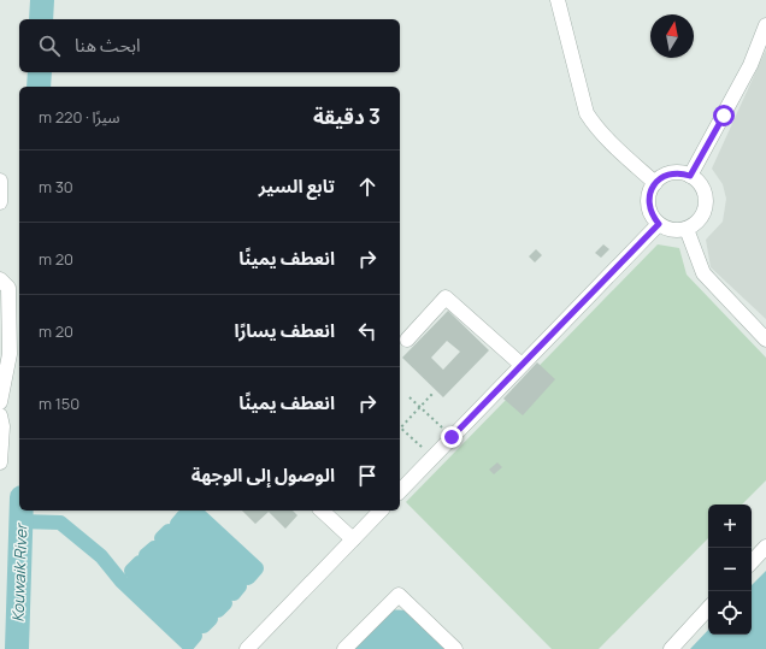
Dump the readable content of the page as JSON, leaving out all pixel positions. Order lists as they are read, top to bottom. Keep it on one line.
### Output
{"water":["Kouwaik River"],"north":"top","page":{"search":"ابحث هنا","heading":["3 دقيقة","سيرًا · 220 m"],"list":[["تابع السير","30 m"],["انعطف يمينًا","20 m"],["انعطف يسارًا","20 m"],["انعطف يمينًا","150 m"],"الوصول إلى الوجهة"],"map_buttons":["+","−"]}}
